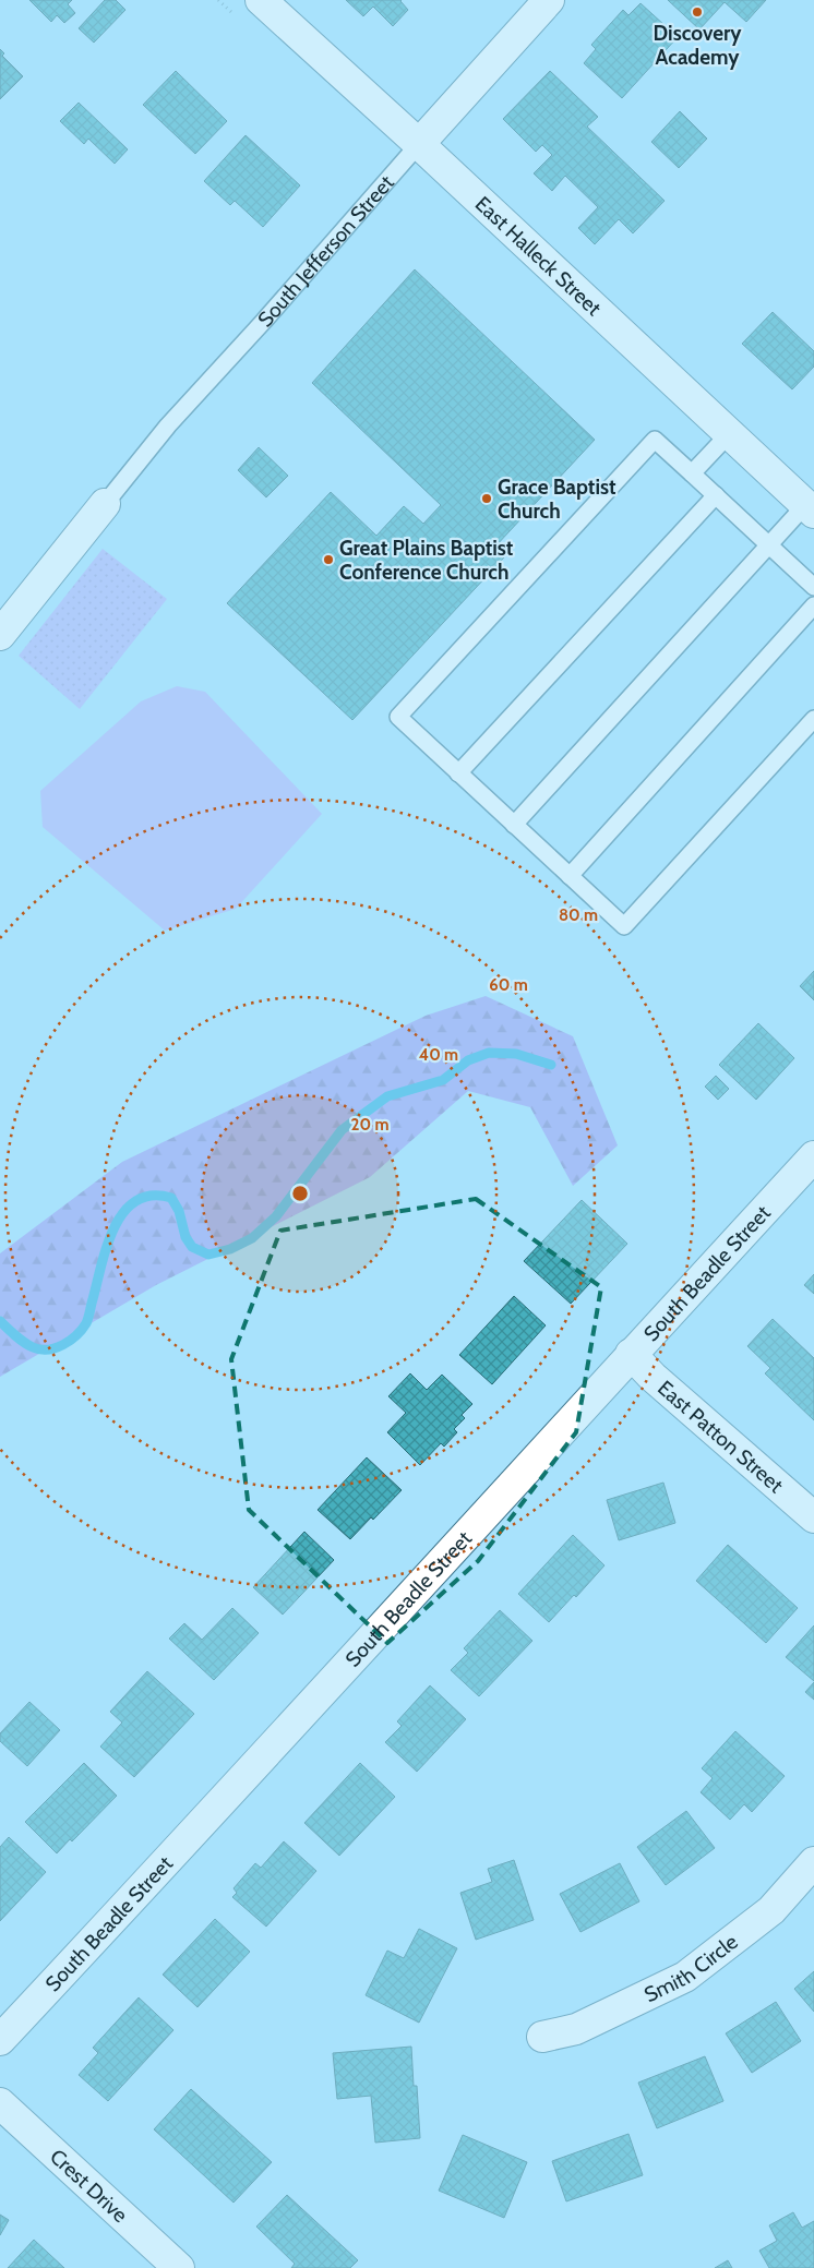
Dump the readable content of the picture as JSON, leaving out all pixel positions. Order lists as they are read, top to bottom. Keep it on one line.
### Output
{"streets":{"street":["South Jefferson Street","East Halleck Street","South Beadle Street","East Patton Street","Smith Circle","Crest Drive"]},"crossings":[["South Jefferson Street","East Halleck Street"],["South Beadle Street","East Patton Street"]],"places":["Discovery Academy","Grace Baptist Church","Great Plains Baptist Conference Church"],"rings":["80 m","60 m","40 m","20 m"]}
